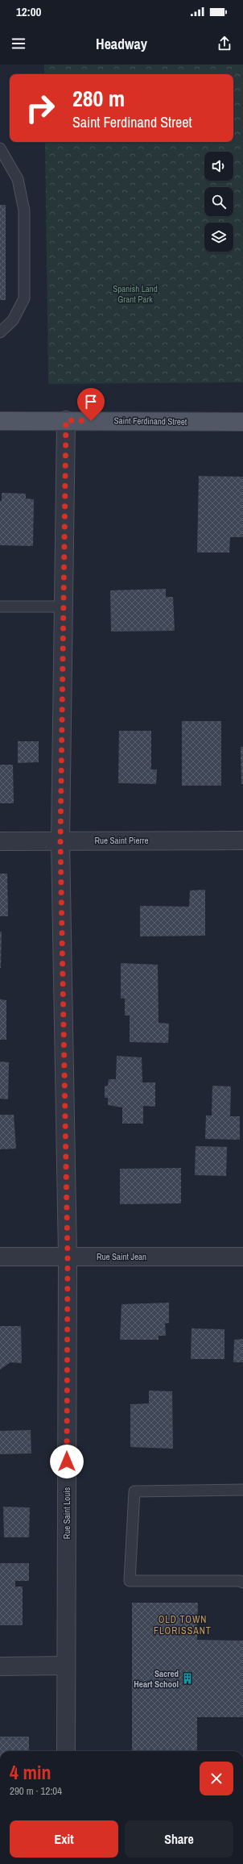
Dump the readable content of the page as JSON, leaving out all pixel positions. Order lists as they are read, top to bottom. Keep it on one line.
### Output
{"streets":{"main road":["Saint Ferdinand Street"],"street":["Rue Saint Pierre","Rue Saint Jean","Rue Saint Louis"]},"crossings":[["Saint Ferdinand Street","Rue Saint Louis"],["Rue Saint Pierre","Rue Saint Louis"],["Rue Saint Jean","Rue Saint Louis"]],"districts":["OLD TOWN FLORISSANT"],"parks":["Spanish Land Grant Park"],"places":{"building":["Sacred Heart School"]},"page":{"status":"12:00","header":"Headway","turn":["280 m","Saint Ferdinand Street"],"heading":["4 min","290 m · 12:04"],"buttons":["Exit","Share"]}}
